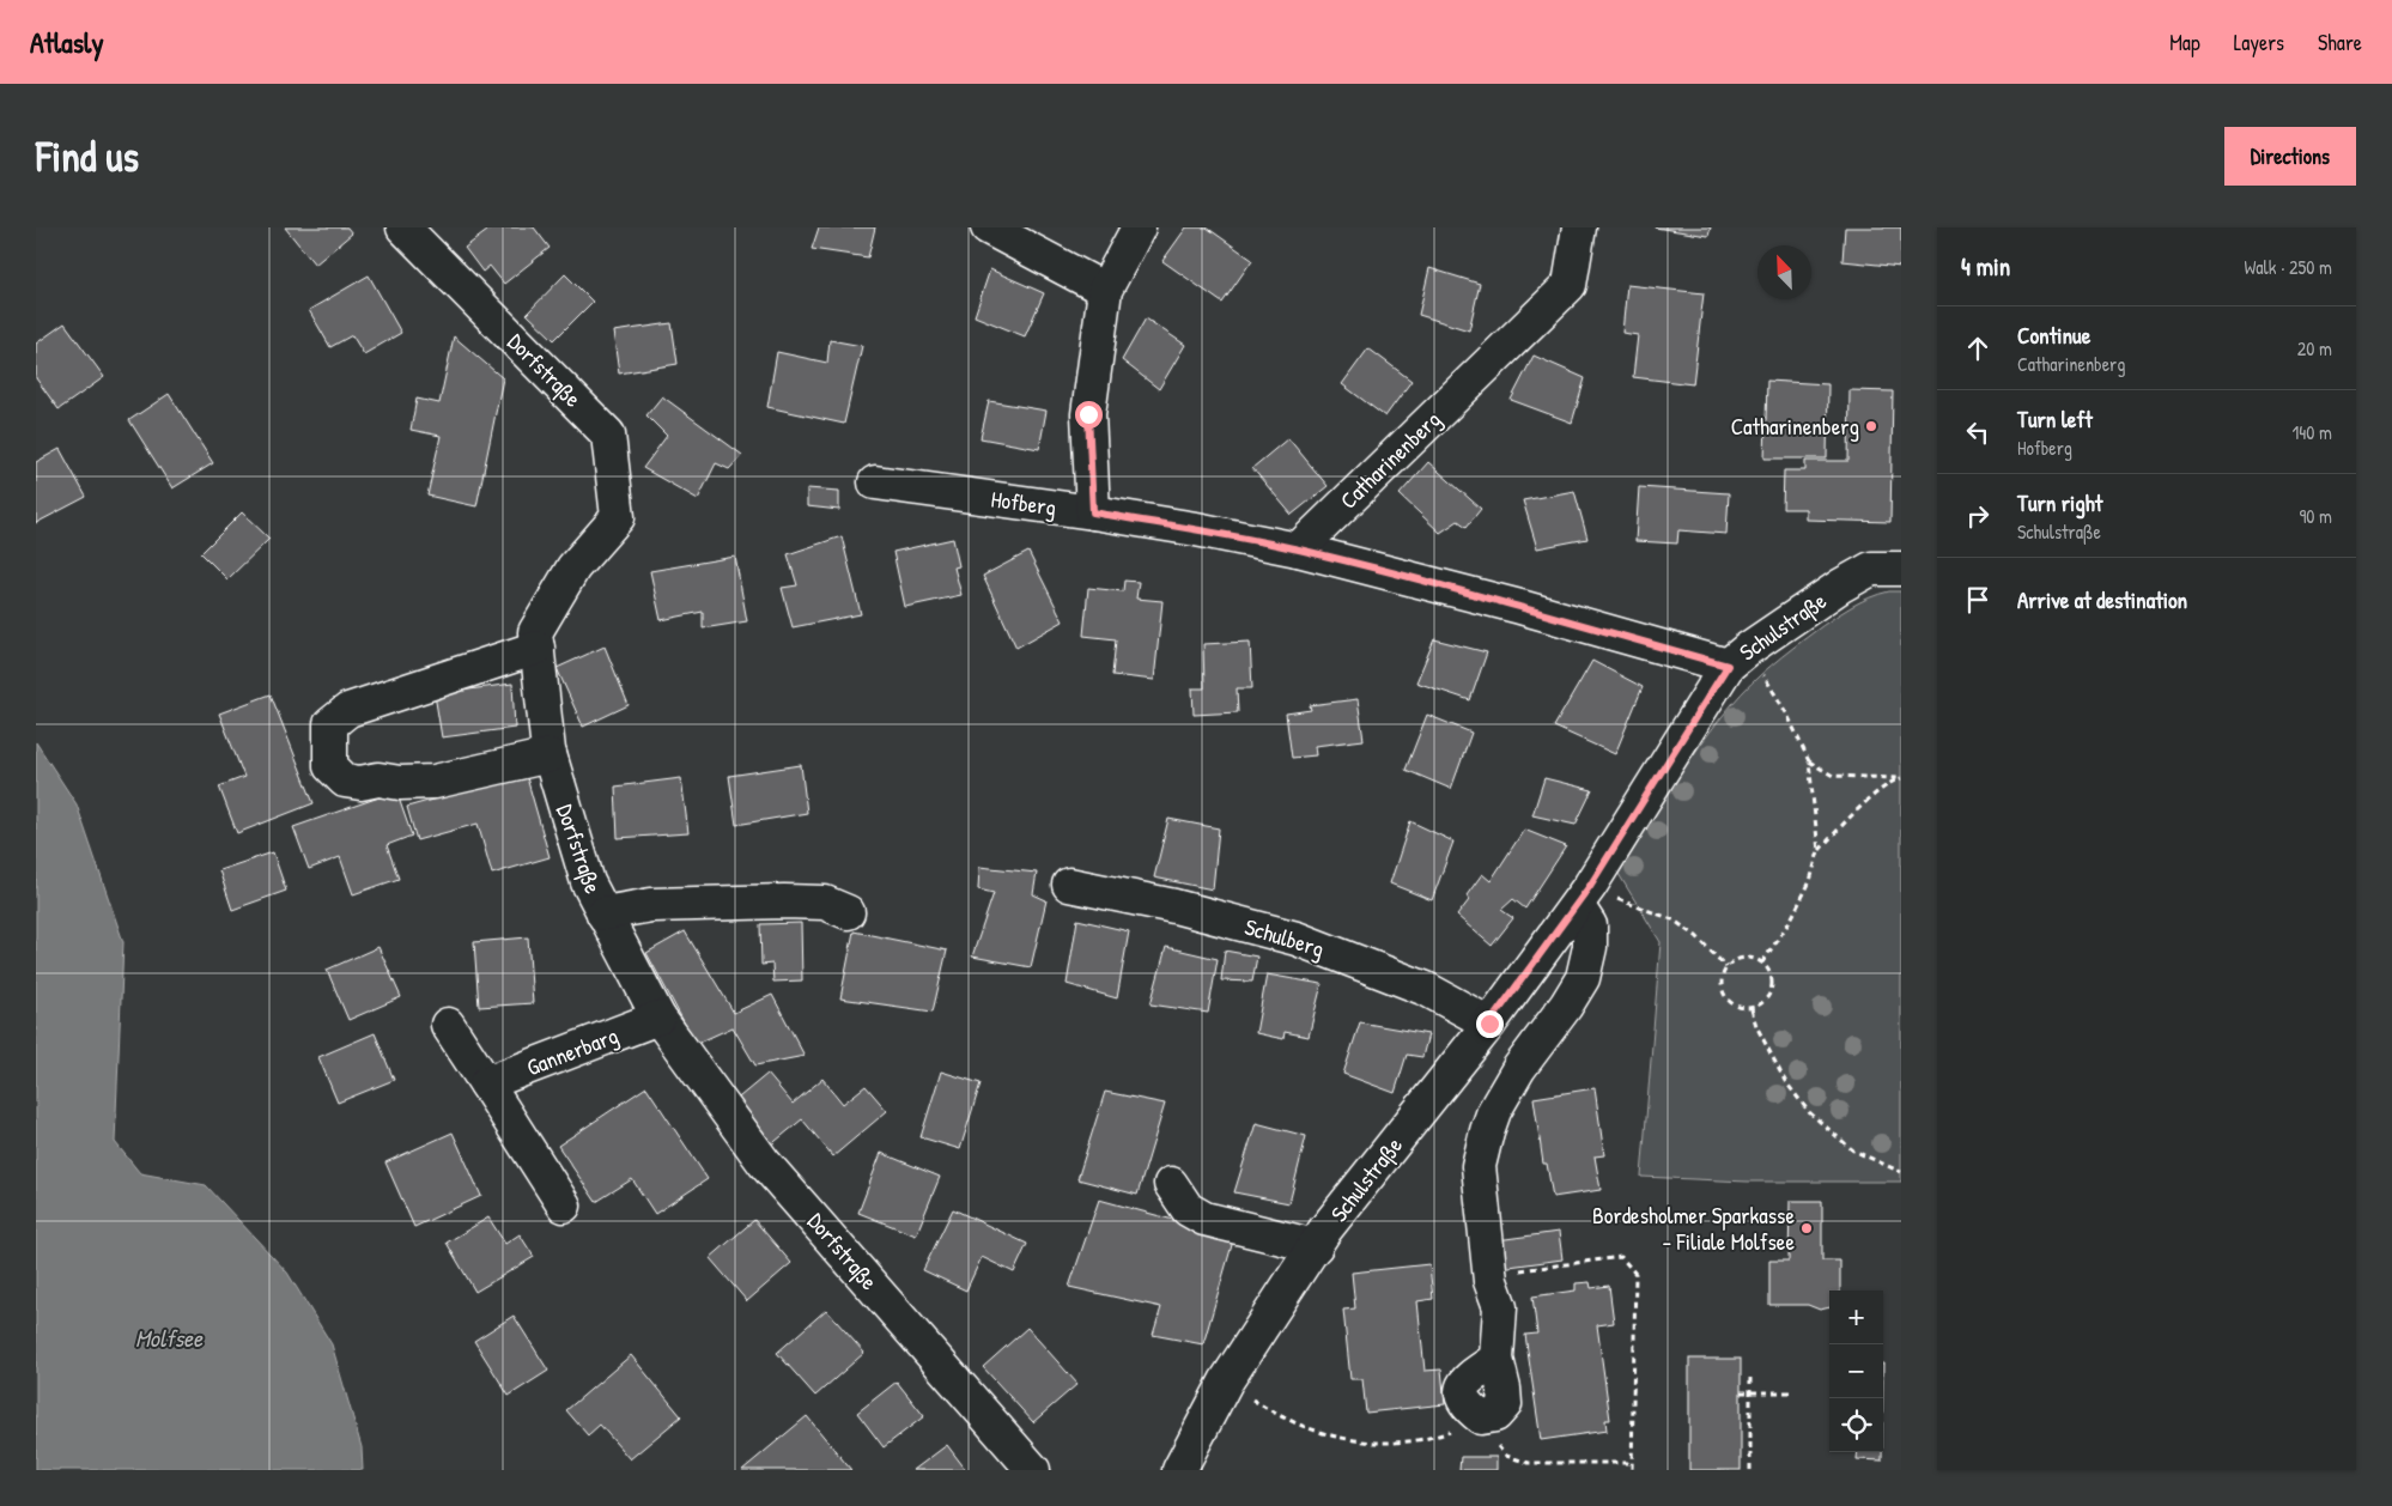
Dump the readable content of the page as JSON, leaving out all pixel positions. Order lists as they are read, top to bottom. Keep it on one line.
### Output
{"streets":{"street":["Dorfstraße","Catharinenberg","Hofberg","Schulstraße","Schulberg","Gannerbarg"]},"crossings":[["Dorfstraße","Gannerbarg"],["Catharinenberg","Hofberg"],["Hofberg","Schulstraße"],["Schulstraße","Schulberg"]],"water":["Molfsee"],"places":["Catharinenberg","Bordesholmer Sparkasse - Filiale Molfsee"],"north":"top left","page":{"header":"Atlasly","nav":["Map","Layers","Share"],"buttons":"Directions","title":"Find us","heading":["4 min","Walk · 250 m"],"list":[["Continue","Catharinenberg","20 m"],["Turn left","Hofberg","140 m"],["Turn right","Schulstraße","90 m"],"Arrive at destination"],"map_buttons":["+","−"]}}
